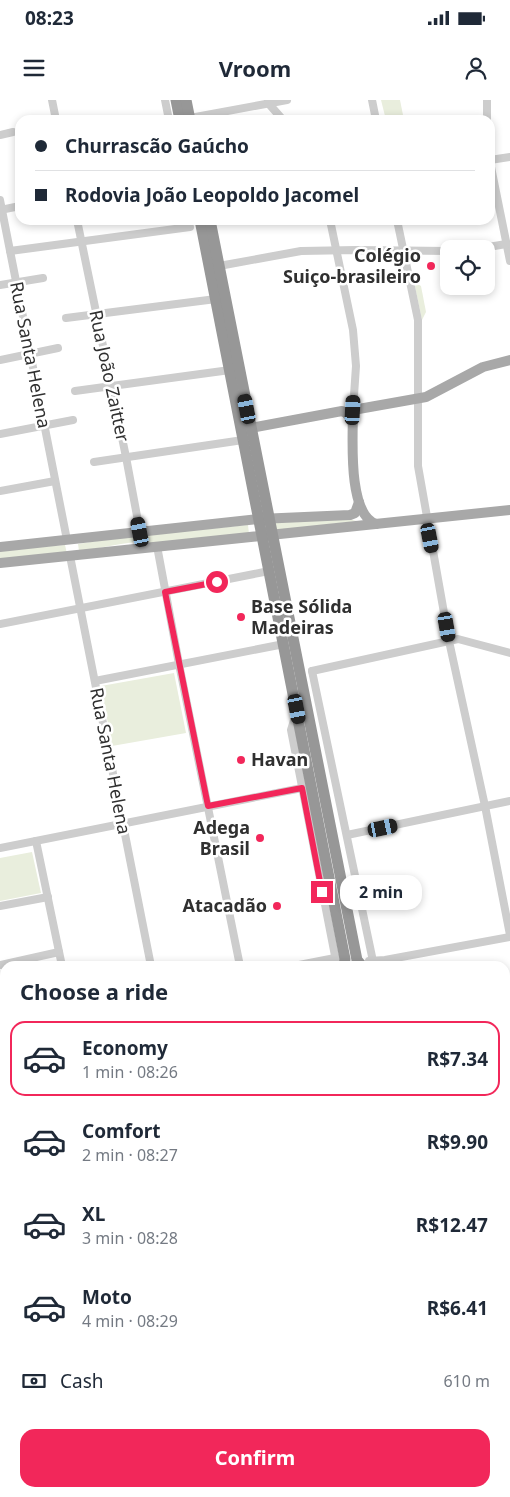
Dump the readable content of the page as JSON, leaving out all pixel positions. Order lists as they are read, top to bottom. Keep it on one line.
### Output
{"streets":{"street":["Rua Santa Helena","Rua João Zaitter"]},"places":["Colégio Suiço-brasileiro","Base Sólida Madeiras","Havan","Adega Brasil","Atacadão"],"page":{"status":"08:23","header":"Vroom","banner":["Churrascão Gaúcho","Rodovia João Leopoldo Jacomel"],"bubble":"2 min","heading":"Choose a ride","list":[{"name":"Economy","note":"1 min · 08:26","value":"R$7.34"},{"name":"Comfort","note":"2 min · 08:27","value":"R$9.90"},{"name":"XL","note":"3 min · 08:28","value":"R$12.47"},{"name":"Moto","note":"4 min · 08:29","value":"R$6.41"}],"pay":["Cash","610 m"],"buttons":"Confirm"}}
